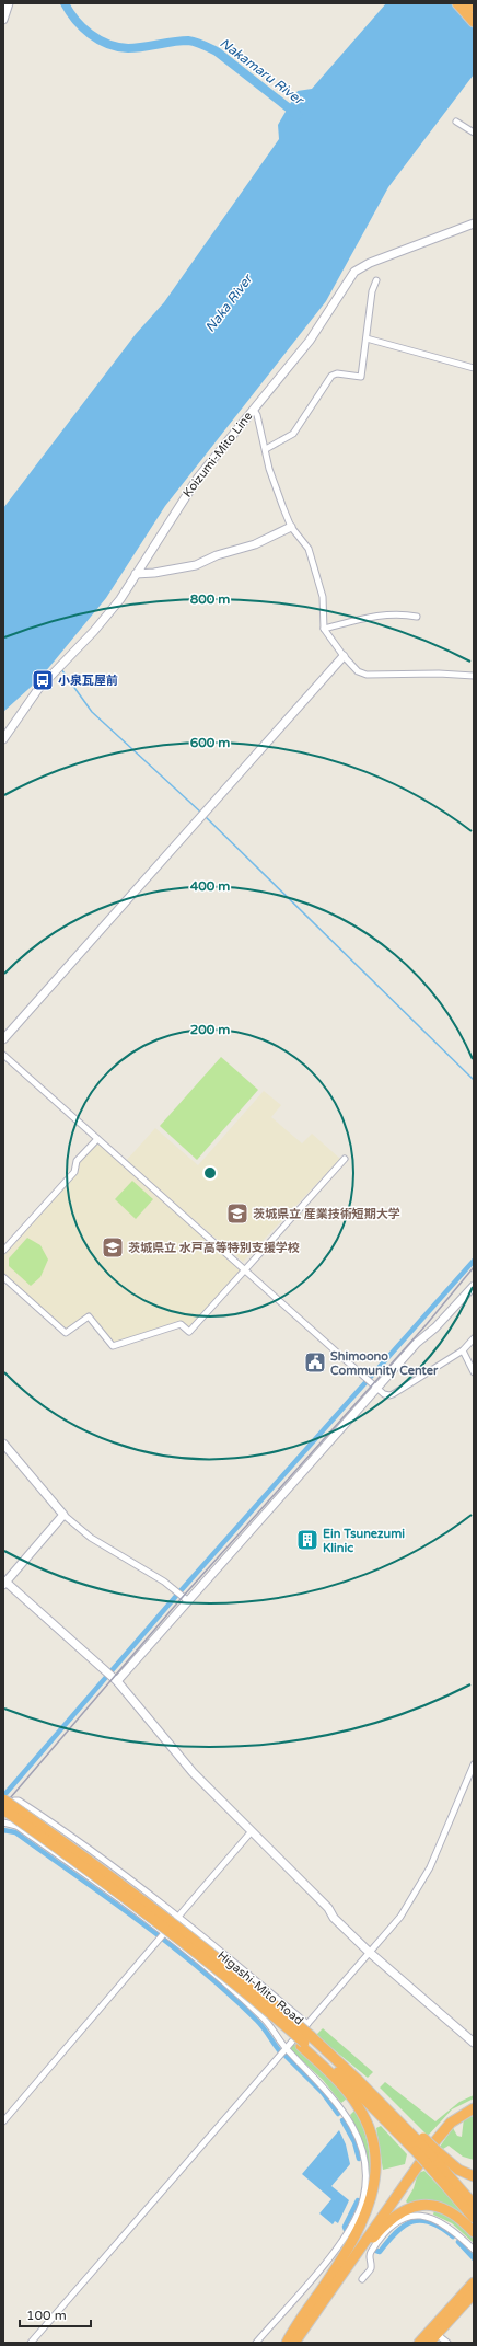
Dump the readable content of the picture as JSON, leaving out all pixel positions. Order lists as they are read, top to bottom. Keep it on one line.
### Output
{"streets":{"highway":["Higashi-Mito Road"],"street":["Koizumi-Mito Line"]},"water":["Nakamaru River","Naka River"],"places":{"bus stop":["小泉瓦屋前"],"school or university":["茨城県立 産業技術短期大学","茨城県立 水戸高等特別支援学校"],"public building":["Shimoono Community Center"],"building":["Ein Tsunezumi Klinic"]},"scale_bar":"100 m","rings":["800 m","600 m","400 m","200 m"]}
